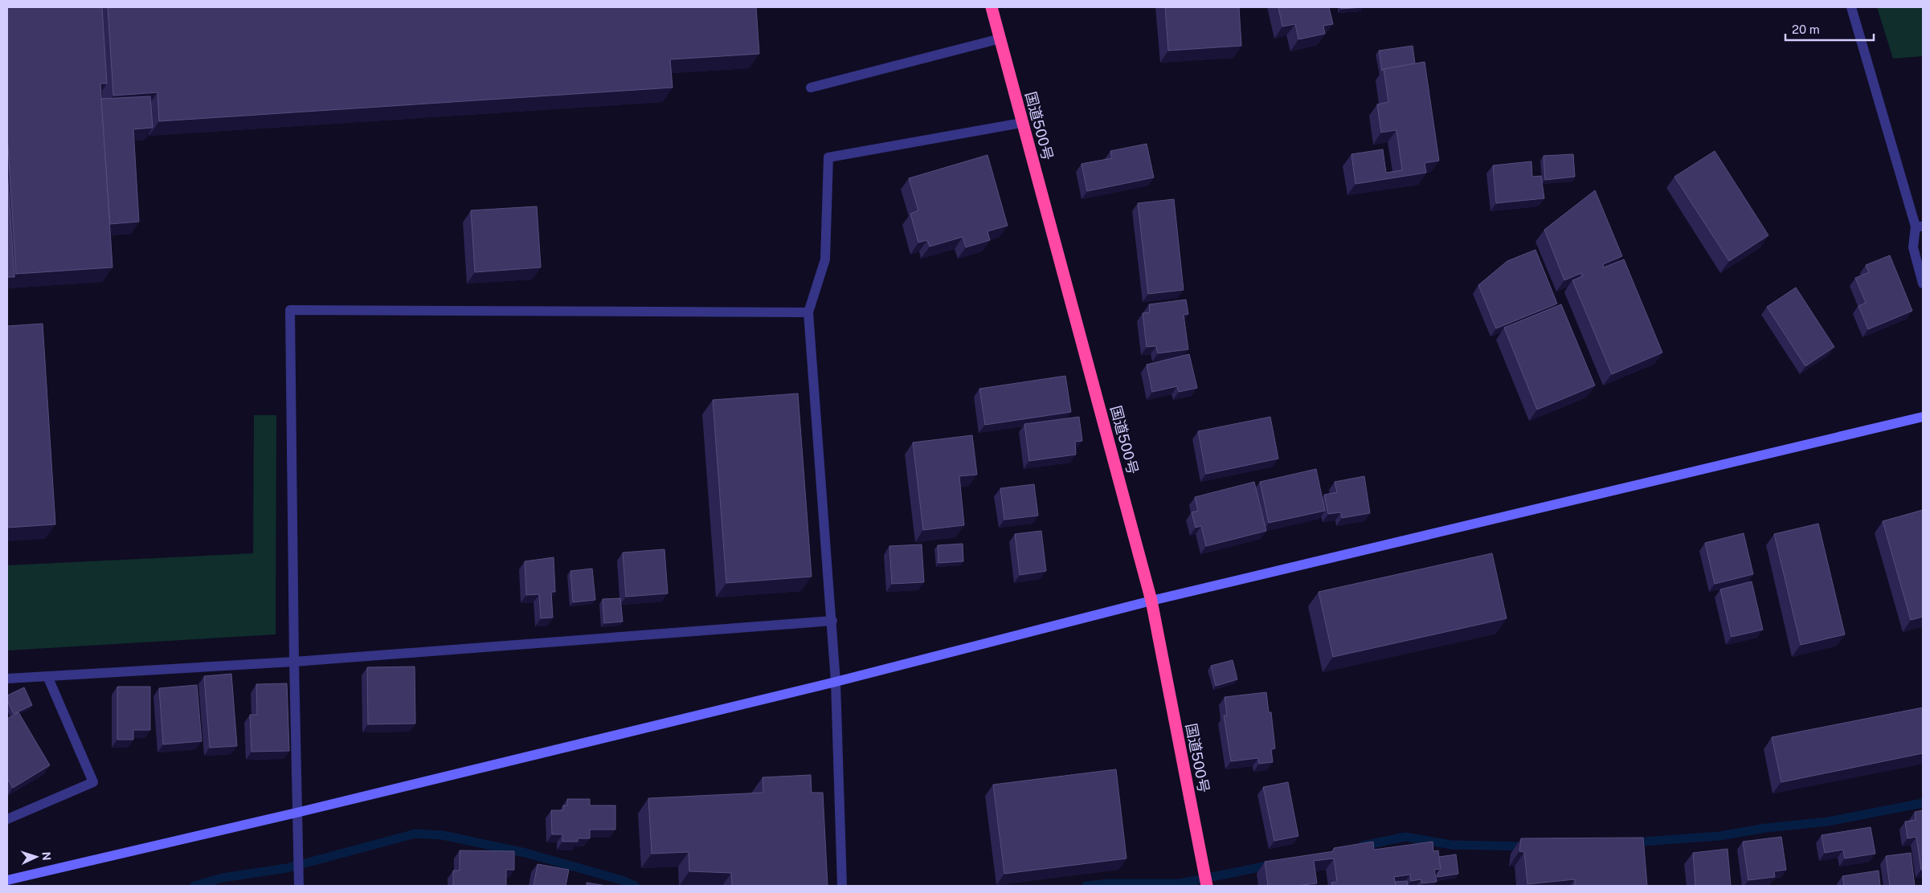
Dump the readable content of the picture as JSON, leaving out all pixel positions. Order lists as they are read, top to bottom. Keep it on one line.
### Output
{"streets":{"highway":["国道500号"]},"scale_bar":"20 m","north":"right"}
